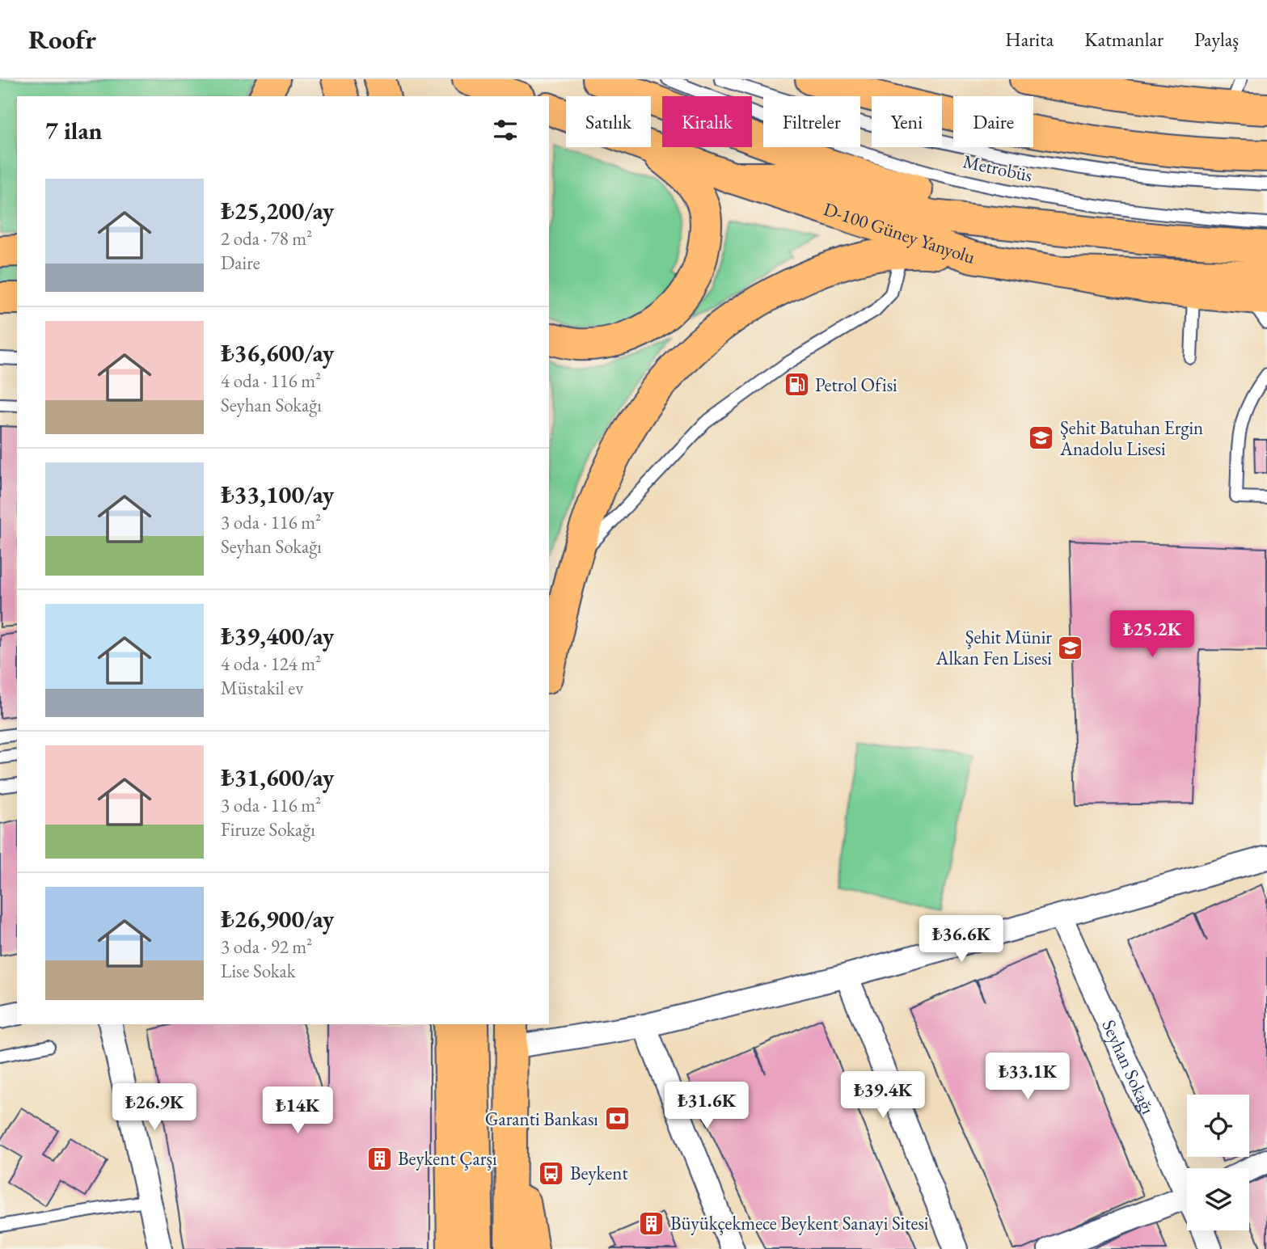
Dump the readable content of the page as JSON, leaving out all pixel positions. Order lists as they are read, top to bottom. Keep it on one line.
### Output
{"streets":{"main road":["D-100 Güney Yanyolu"],"street":["Seyhan Sokağı"],"lane":["Metrobüs"]},"places":{"fuel station":["Petrol Ofisi"],"school or university":["Şehit Batuhan Ergin Anadolu Lisesi","Şehit Münir Alkan Fen Lisesi"],"bank":["Garanti Bankası"],"building":["Beykent Çarşı","Büyükçekmece Beykent Sanayi Sitesi"],"bus stop":["Beykent"]},"page":{"header":"Roofr","nav":["Harita","Katmanlar","Paylaş"],"chip":["Satılık","Kiralık","Filtreler","Yeni","Daire"],"heading":"7 ilan","list":[{"name":"₺25,200/ay","note":"2 oda · 78 m² · Daire"},{"name":"₺36,600/ay","note":"4 oda · 116 m² · Seyhan Sokağı"},{"name":"₺33,100/ay","note":"3 oda · 116 m² · Seyhan Sokağı"},{"name":"₺39,400/ay","note":"4 oda · 124 m² · Müstakil ev"},{"name":"₺31,600/ay","note":"3 oda · 116 m² · Firuze Sokağı"},{"name":"₺26,900/ay","note":"3 oda · 92 m² · Lise Sokak"}],"price":["₺25.2K","₺36.6K","₺33.1K","₺39.4K","₺31.6K","₺26.9K","₺14K"]}}
